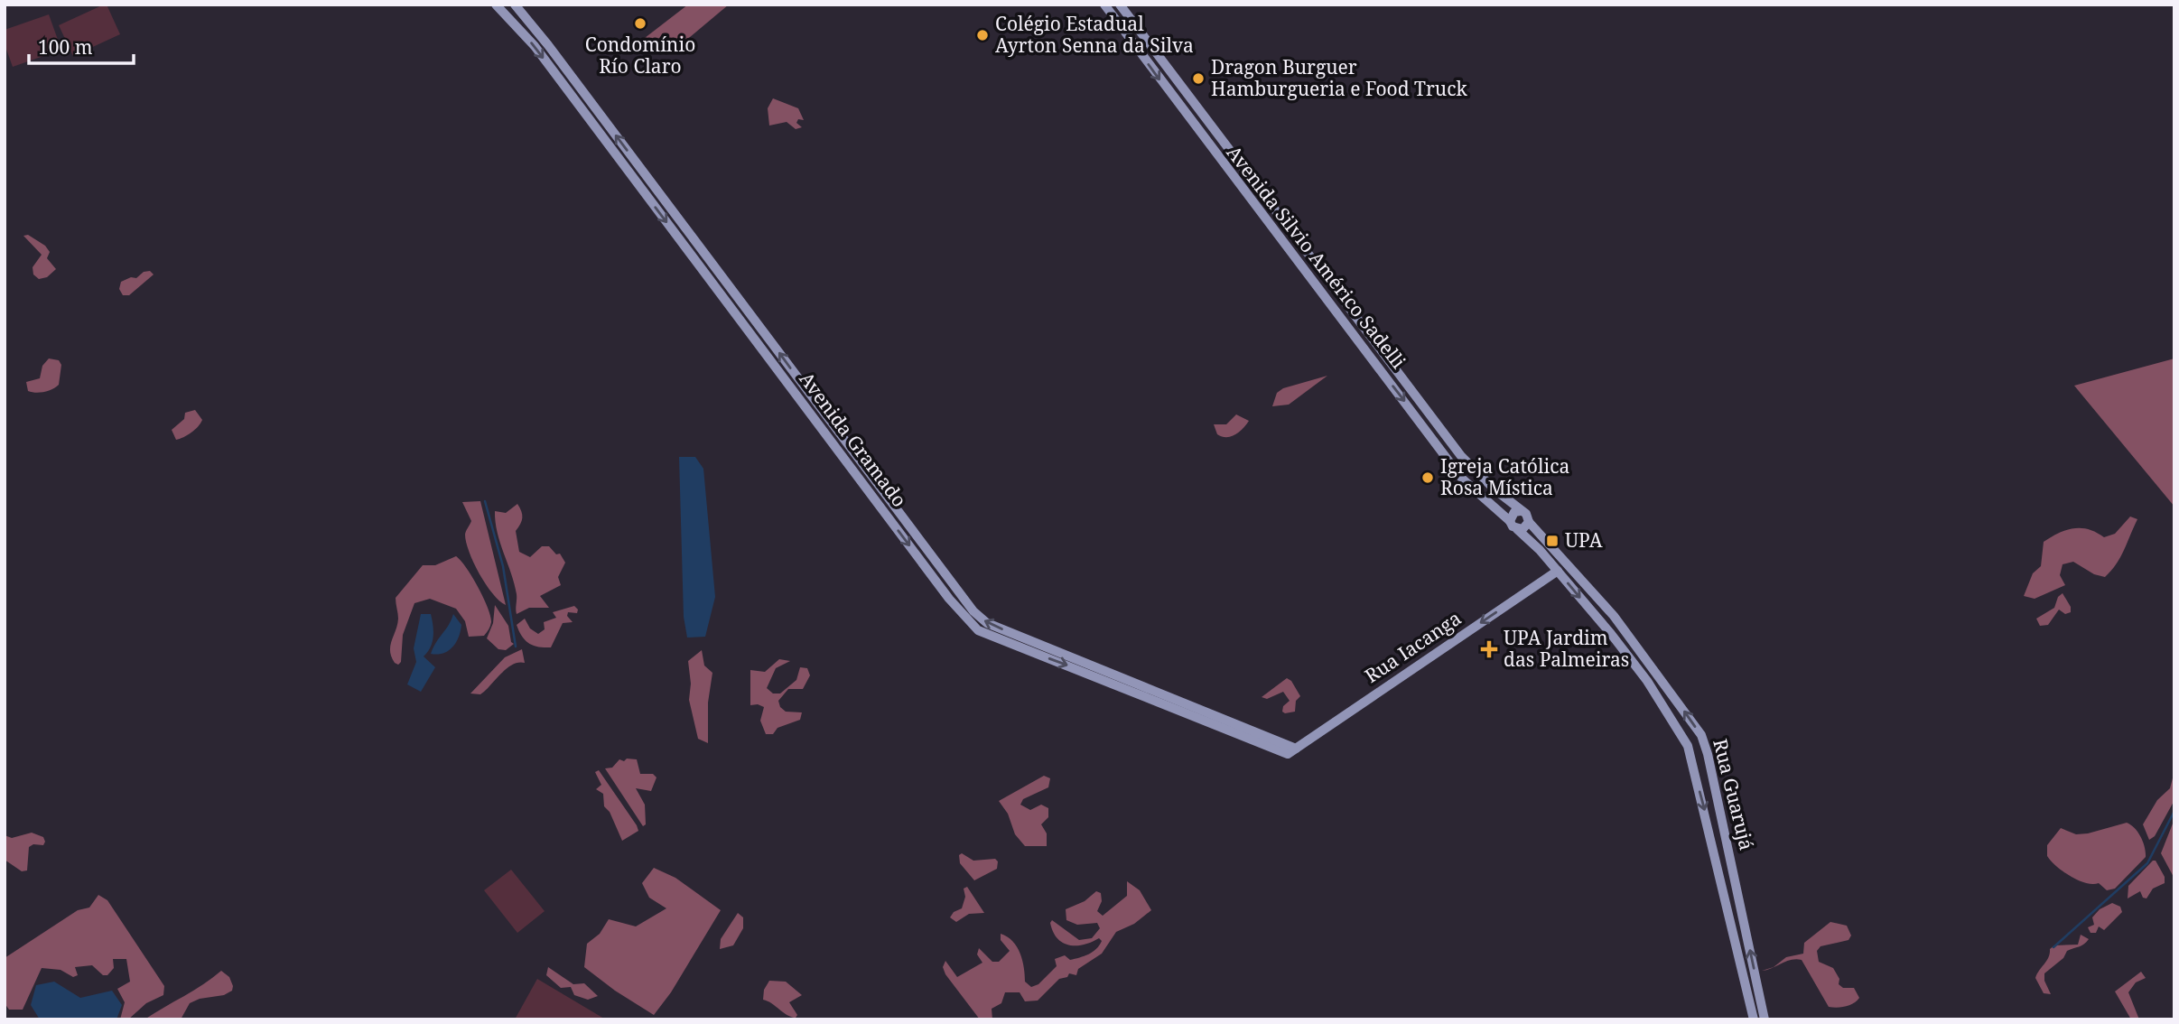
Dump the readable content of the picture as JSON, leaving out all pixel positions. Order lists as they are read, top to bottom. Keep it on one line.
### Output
{"streets":{"street":["Avenida Silvio Américo Sadelli","Avenida Gramado","Rua Iacanga","Rua Guarujá"]},"crossings":[["Avenida Silvio Américo Sadelli","Rua Guarujá"],["Avenida Gramado","Rua Iacanga"],["Rua Iacanga","Rua Guarujá"]],"one_way":["Rua Iacanga"],"places":{"other":["Condomínio Río Claro","Colégio Estadual Ayrton Senna da Silva","Dragon Burguer Hamburgueria e Food Truck","Igreja Católica Rosa Mística"],"transit":["UPA"],"health":["UPA Jardim das Palmeiras"]},"scale_bar":"100 m"}
